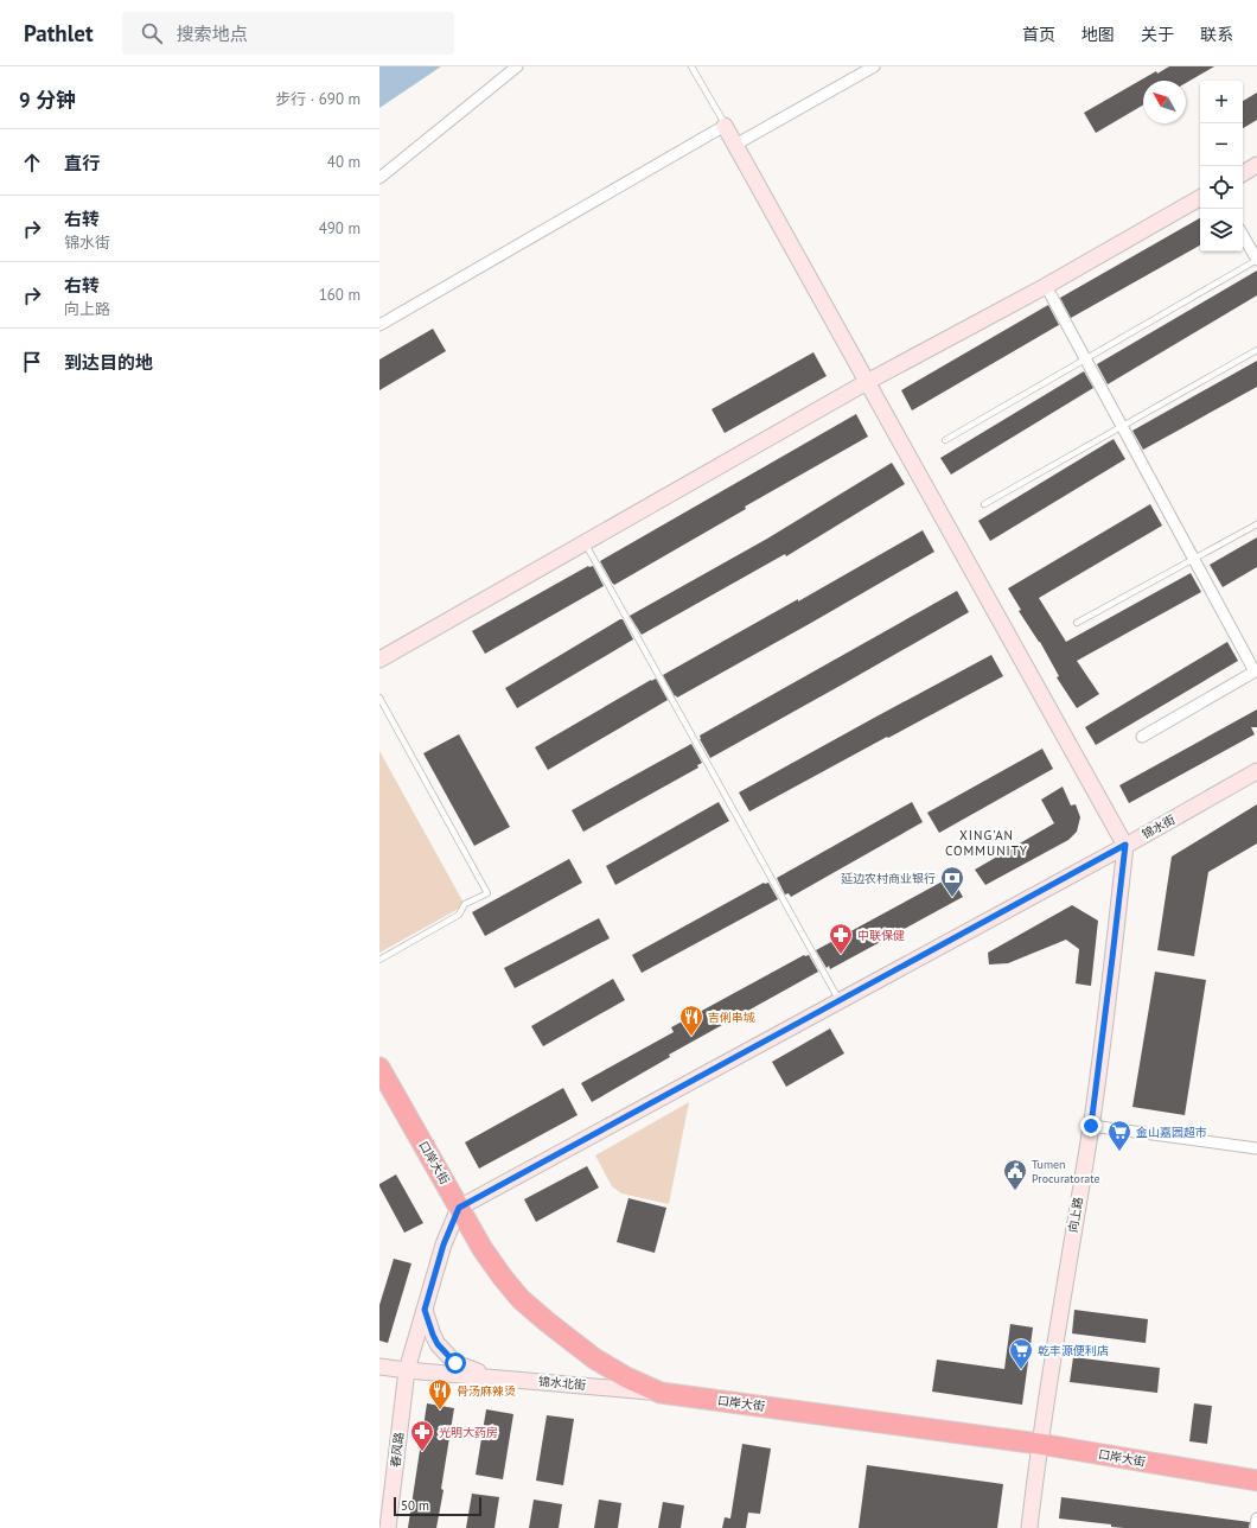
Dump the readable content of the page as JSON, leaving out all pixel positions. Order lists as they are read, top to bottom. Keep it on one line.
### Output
{"streets":{"highway":["口岸大街"],"street":["锦水街","向上路","锦水北街","春风路"]},"crossings":[["锦水街","口岸大街"],["锦水街","向上路"],["口岸大街","向上路"],["口岸大街","锦水北街"],["锦水北街","春风路"]],"districts":["XING'AN COMMUNITY"],"places":{"bank":["延边农村商业银行"],"pharmacy":["中联保健","光明大药房"],"restaurant":["吉俐串城","骨汤麻辣烫"],"supermarket":["金山嘉园超市","乾丰源便利店"],"public building":["Tumen Procuratorate"]},"scale_bar":"50 m","north":"top left","page":{"header":"Pathlet","search":"搜索地点","nav":["首页","地图","关于","联系"],"heading":["9 分钟","步行 · 690 m"],"map_buttons":["+","−"],"list":[["直行","40 m"],["右转","锦水街","490 m"],["右转","向上路","160 m"],"到达目的地"],"scale":"50 m"}}
